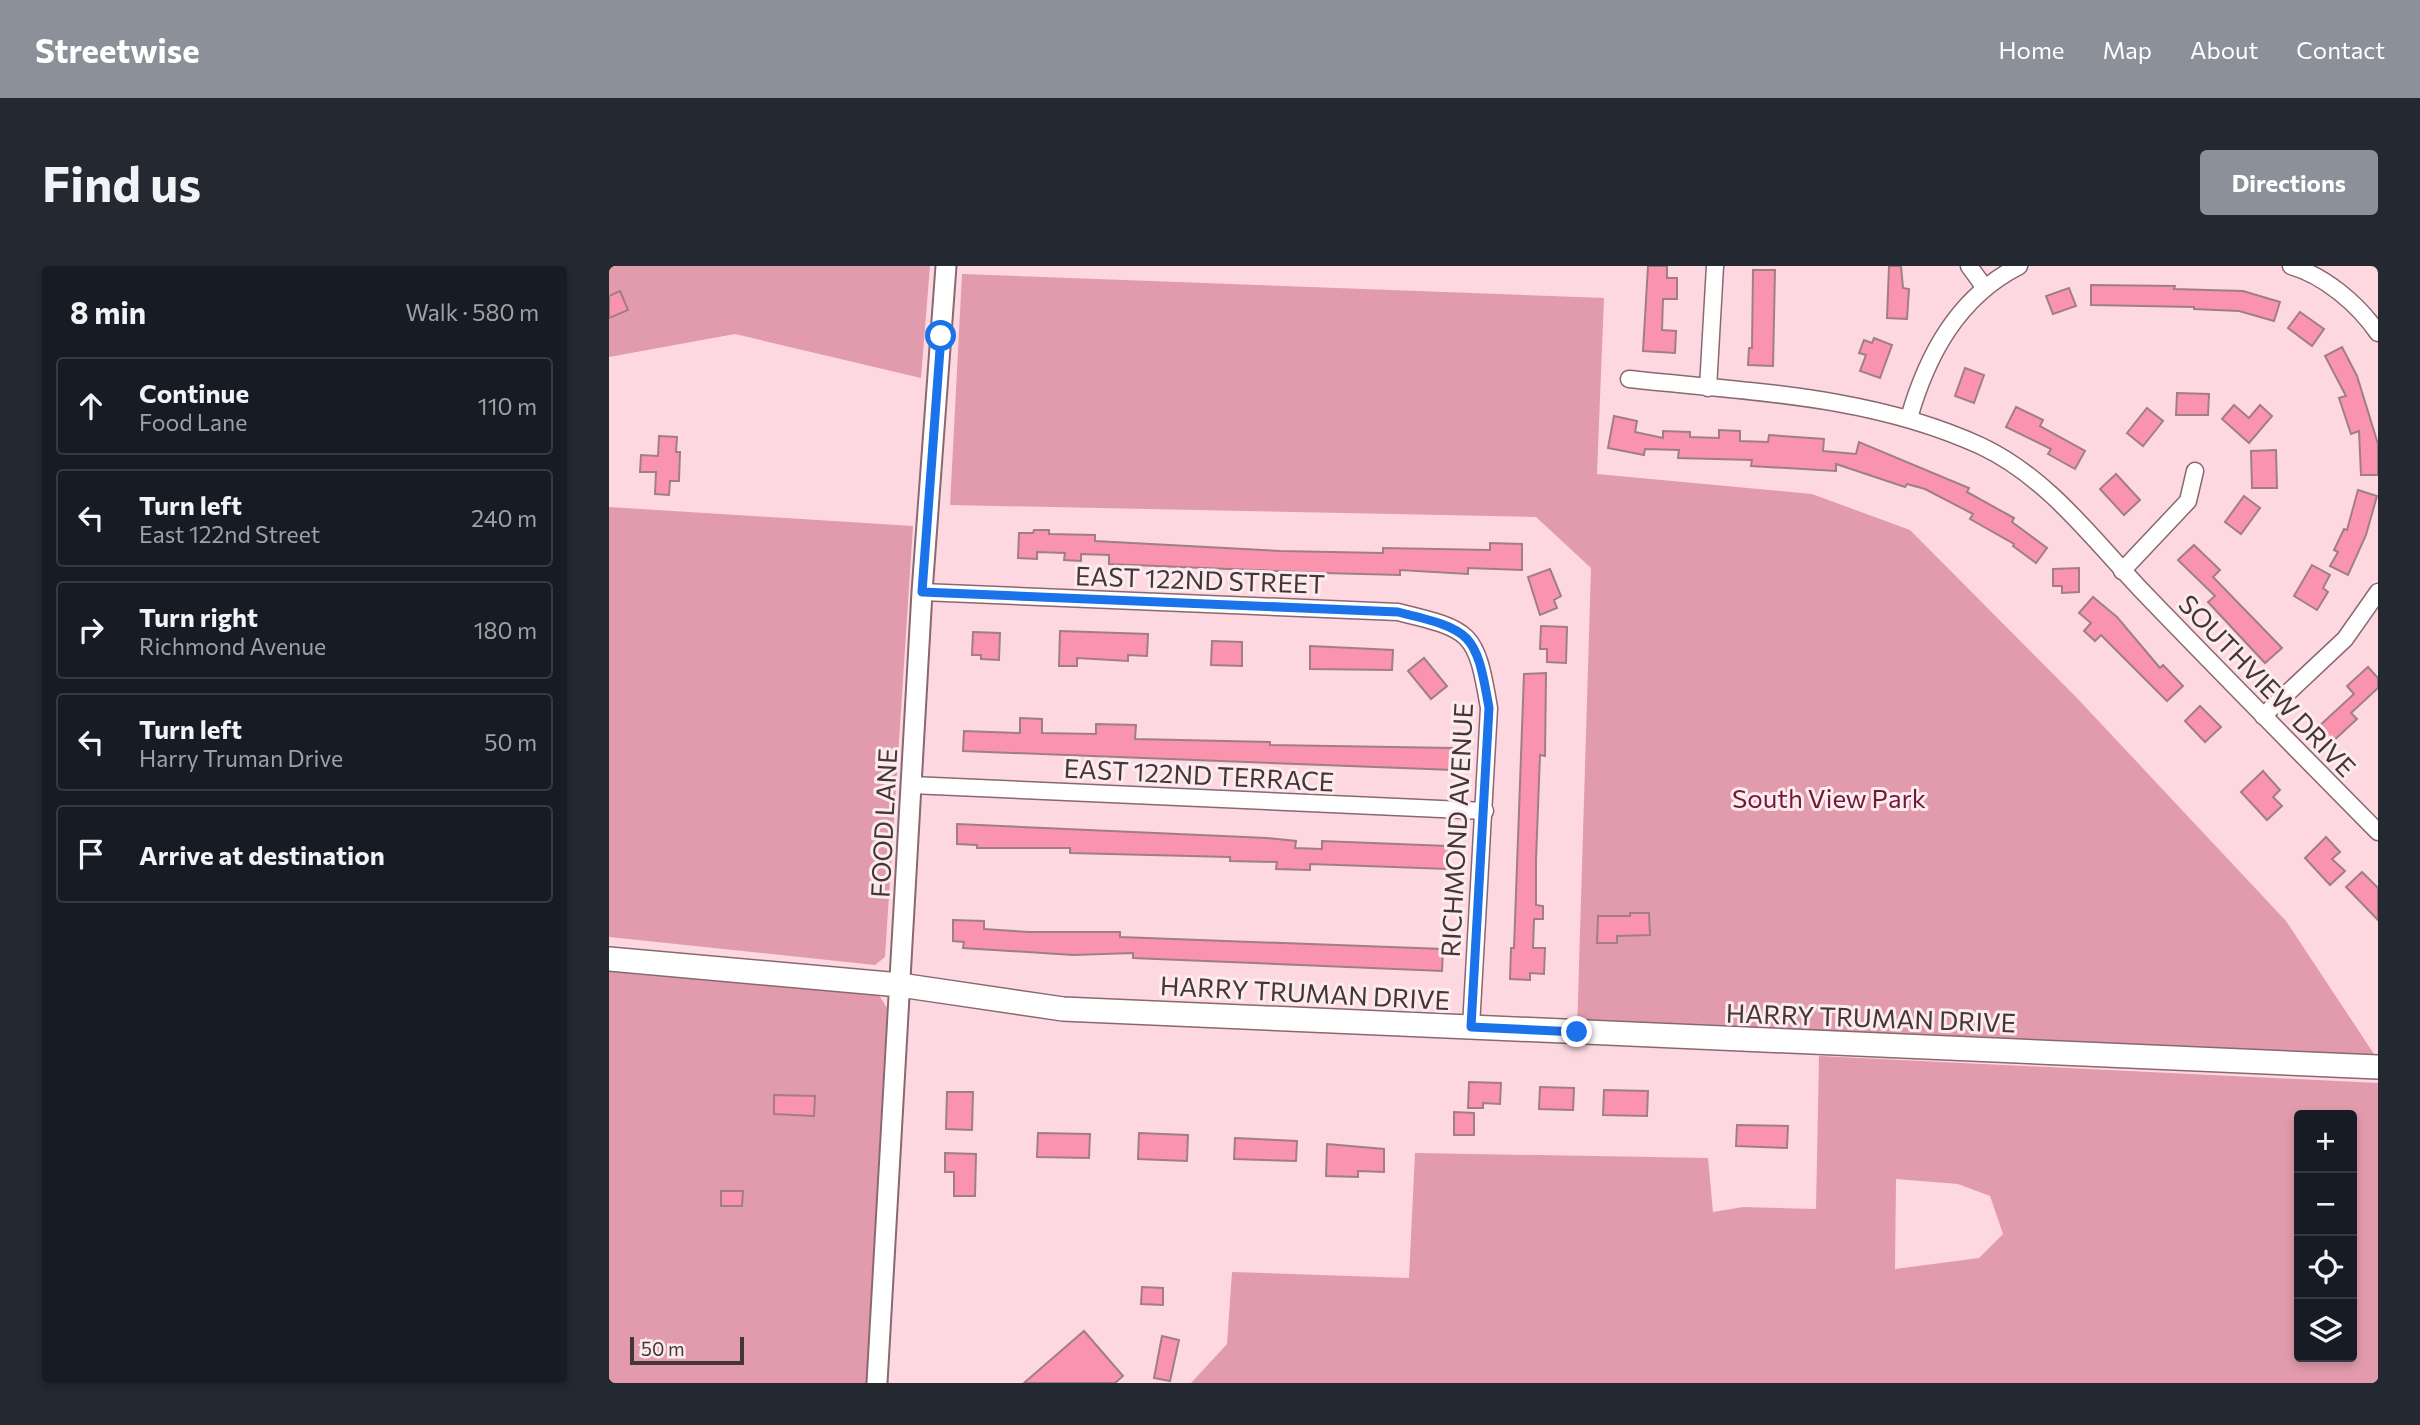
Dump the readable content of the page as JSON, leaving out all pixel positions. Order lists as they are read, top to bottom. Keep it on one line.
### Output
{"streets":{"main road":["HARRY TRUMAN DRIVE"],"street":["EAST 122ND STREET","SOUTHVIEW DRIVE","EAST 122ND TERRACE","FOOD LANE","RICHMOND AVENUE"]},"crossings":[["EAST 122ND STREET","FOOD LANE"],["EAST 122ND STREET","RICHMOND AVENUE"],["EAST 122ND TERRACE","FOOD LANE"],["EAST 122ND TERRACE","RICHMOND AVENUE"],["FOOD LANE","HARRY TRUMAN DRIVE"],["RICHMOND AVENUE","HARRY TRUMAN DRIVE"]],"parks":["South View Park"],"scale_bar":"50 m","page":{"header":"Streetwise","nav":["Home","Map","About","Contact"],"buttons":"Directions","title":"Find us","heading":["8 min","Walk · 580 m"],"list":[["Continue","Food Lane","110 m"],["Turn left","East 122nd Street","240 m"],["Turn right","Richmond Avenue","180 m"],["Turn left","Harry Truman Drive","50 m"],"Arrive at destination"],"map_buttons":["+","−"],"scale":"50 m"}}
